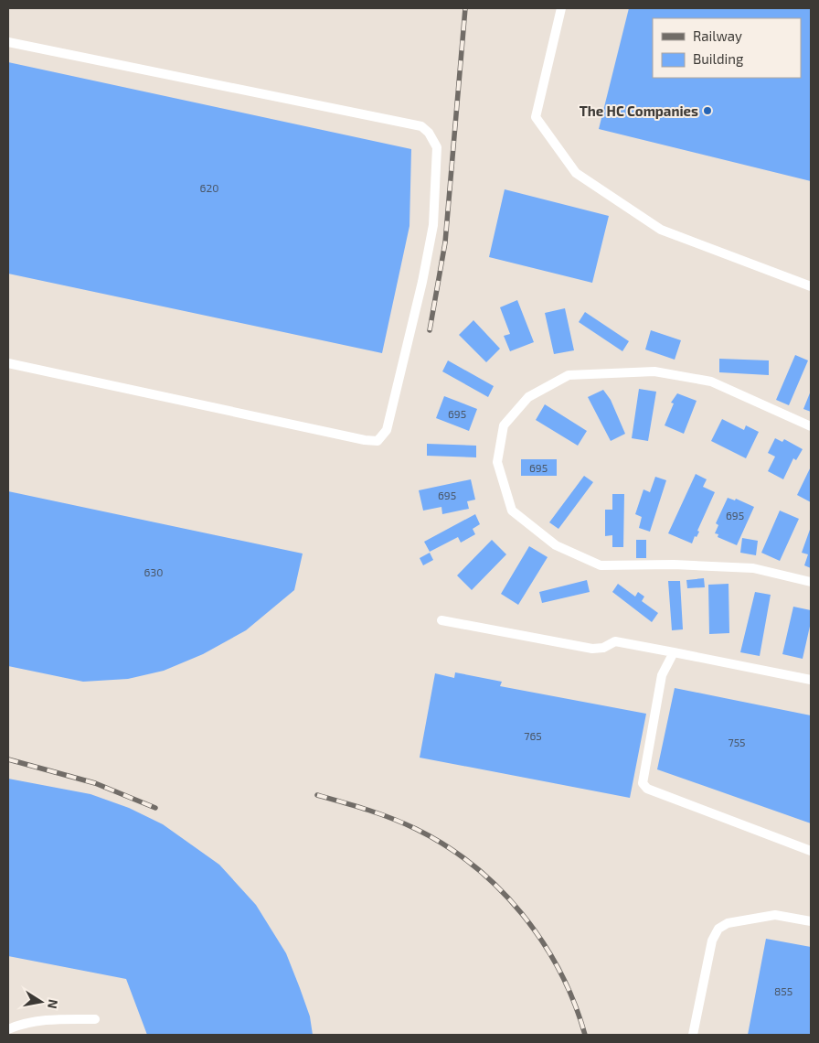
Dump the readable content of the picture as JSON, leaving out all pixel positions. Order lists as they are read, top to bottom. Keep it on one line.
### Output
{"places":["The HC Companies"],"house_numbers":["620","695","695","695","695","630","765","755","855"],"legend":["Railway","Building"],"north":"right"}
